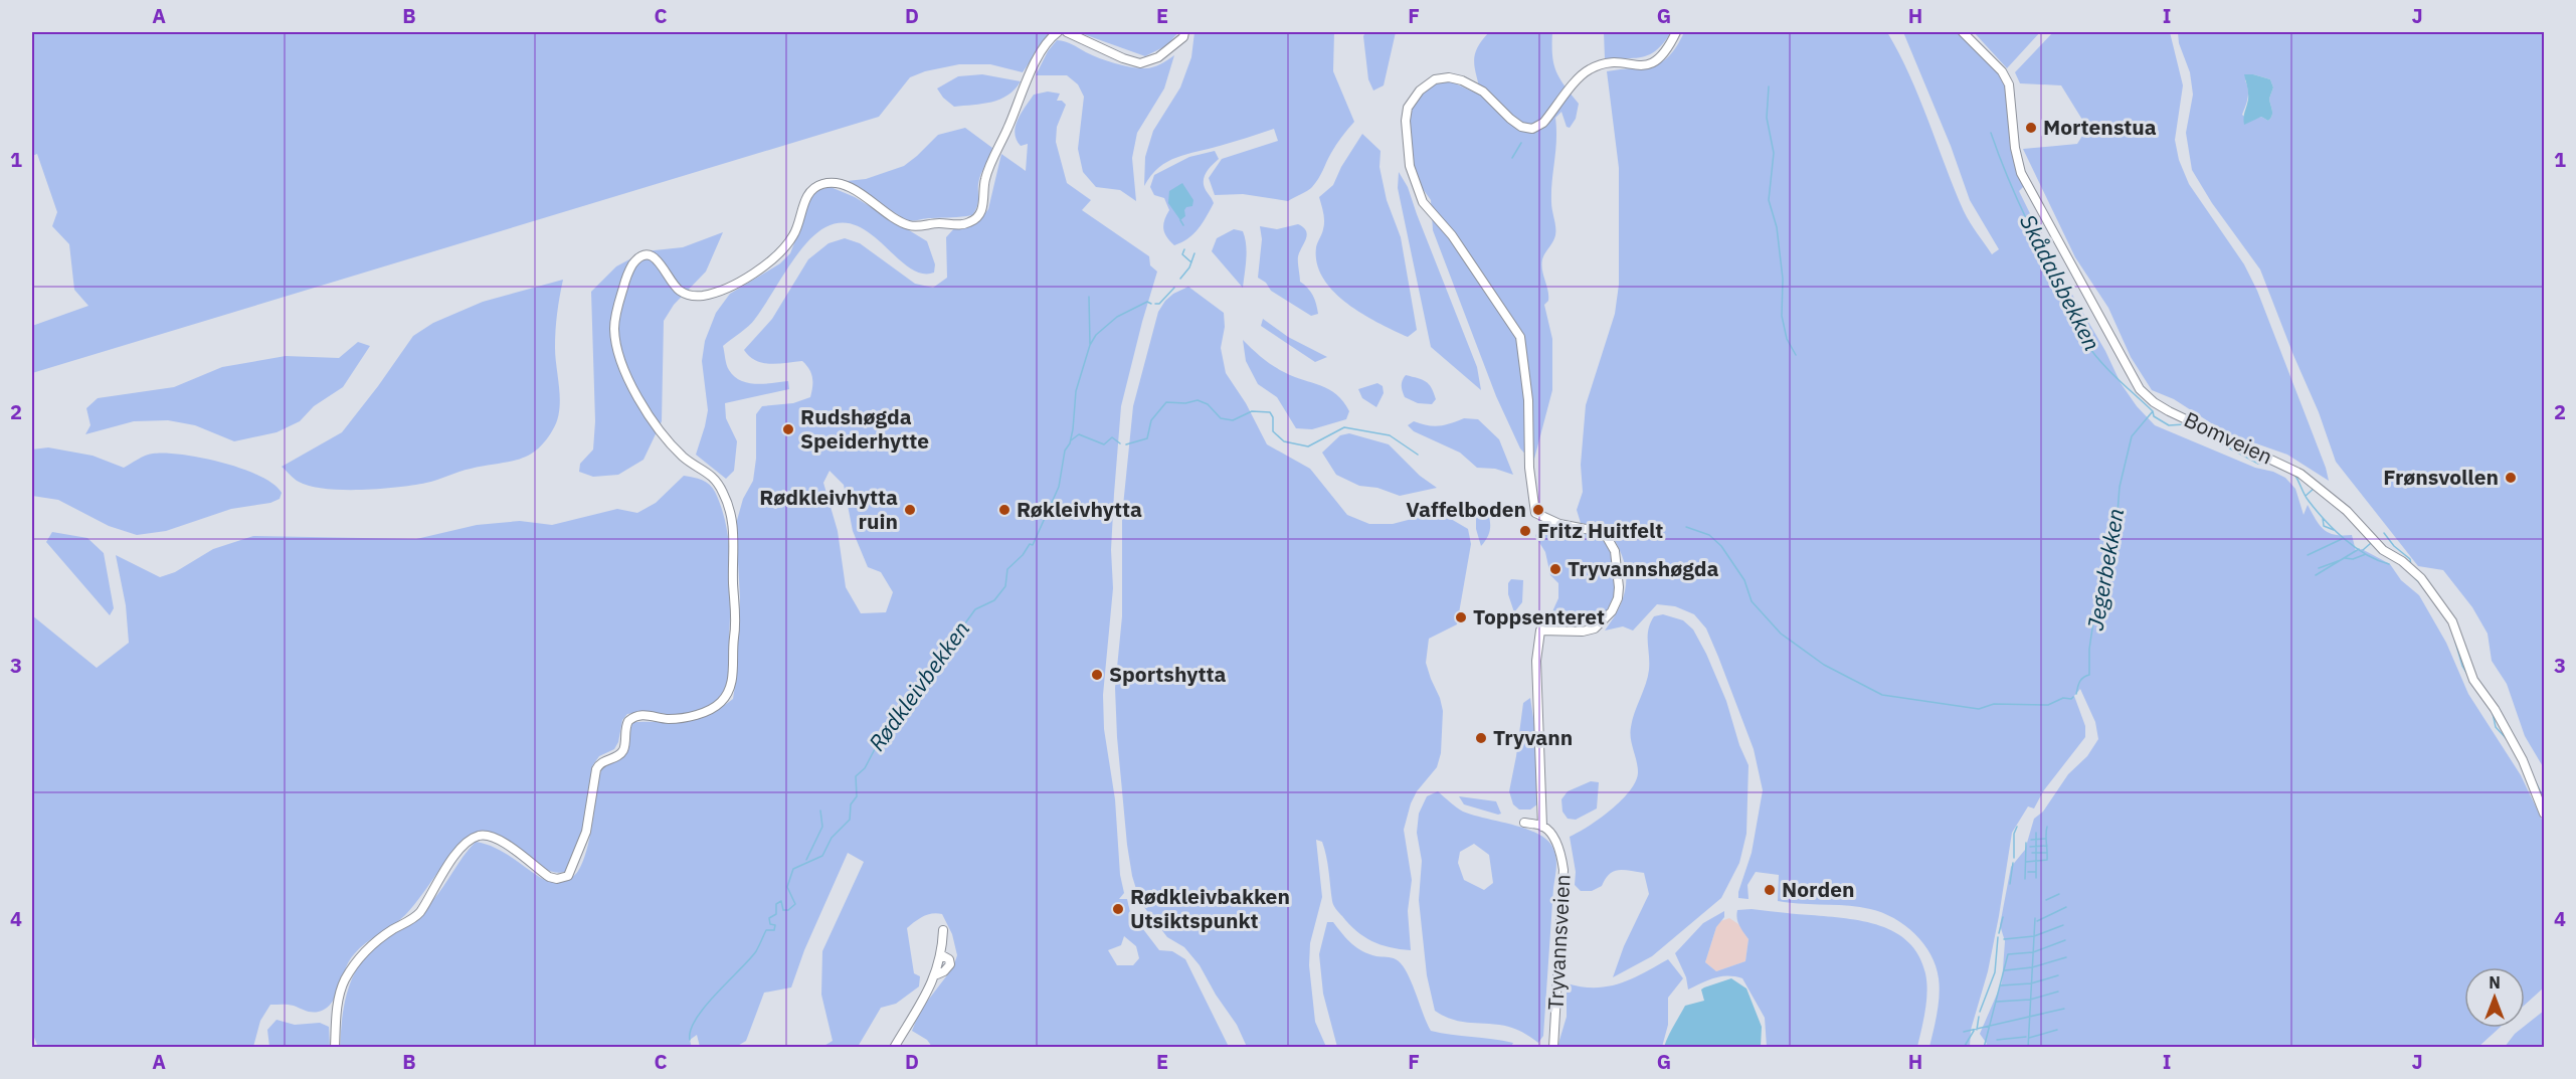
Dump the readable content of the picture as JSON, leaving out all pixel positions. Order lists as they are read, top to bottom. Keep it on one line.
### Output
{"streets":{"street":["Bomveien","Tryvannsveien"]},"water":["Skådalsbekken","Jegerbekken","Rødkleivbekken"],"places":["Mortenstua","Rudshøgda Speiderhytte","Frønsvollen","Rødkleivhytta ruin","Røkleivhytta","Vaffelboden","Fritz Huitfelt","Tryvannshøgda","Toppsenteret","Sportshytta","Tryvann","Norden","Rødkleivbakken Utsiktspunkt"],"north":"top","grid":{"columns":["A","B","C","D","E","F","G","H","I","J"],"rows":["1","2","3","4"]}}
